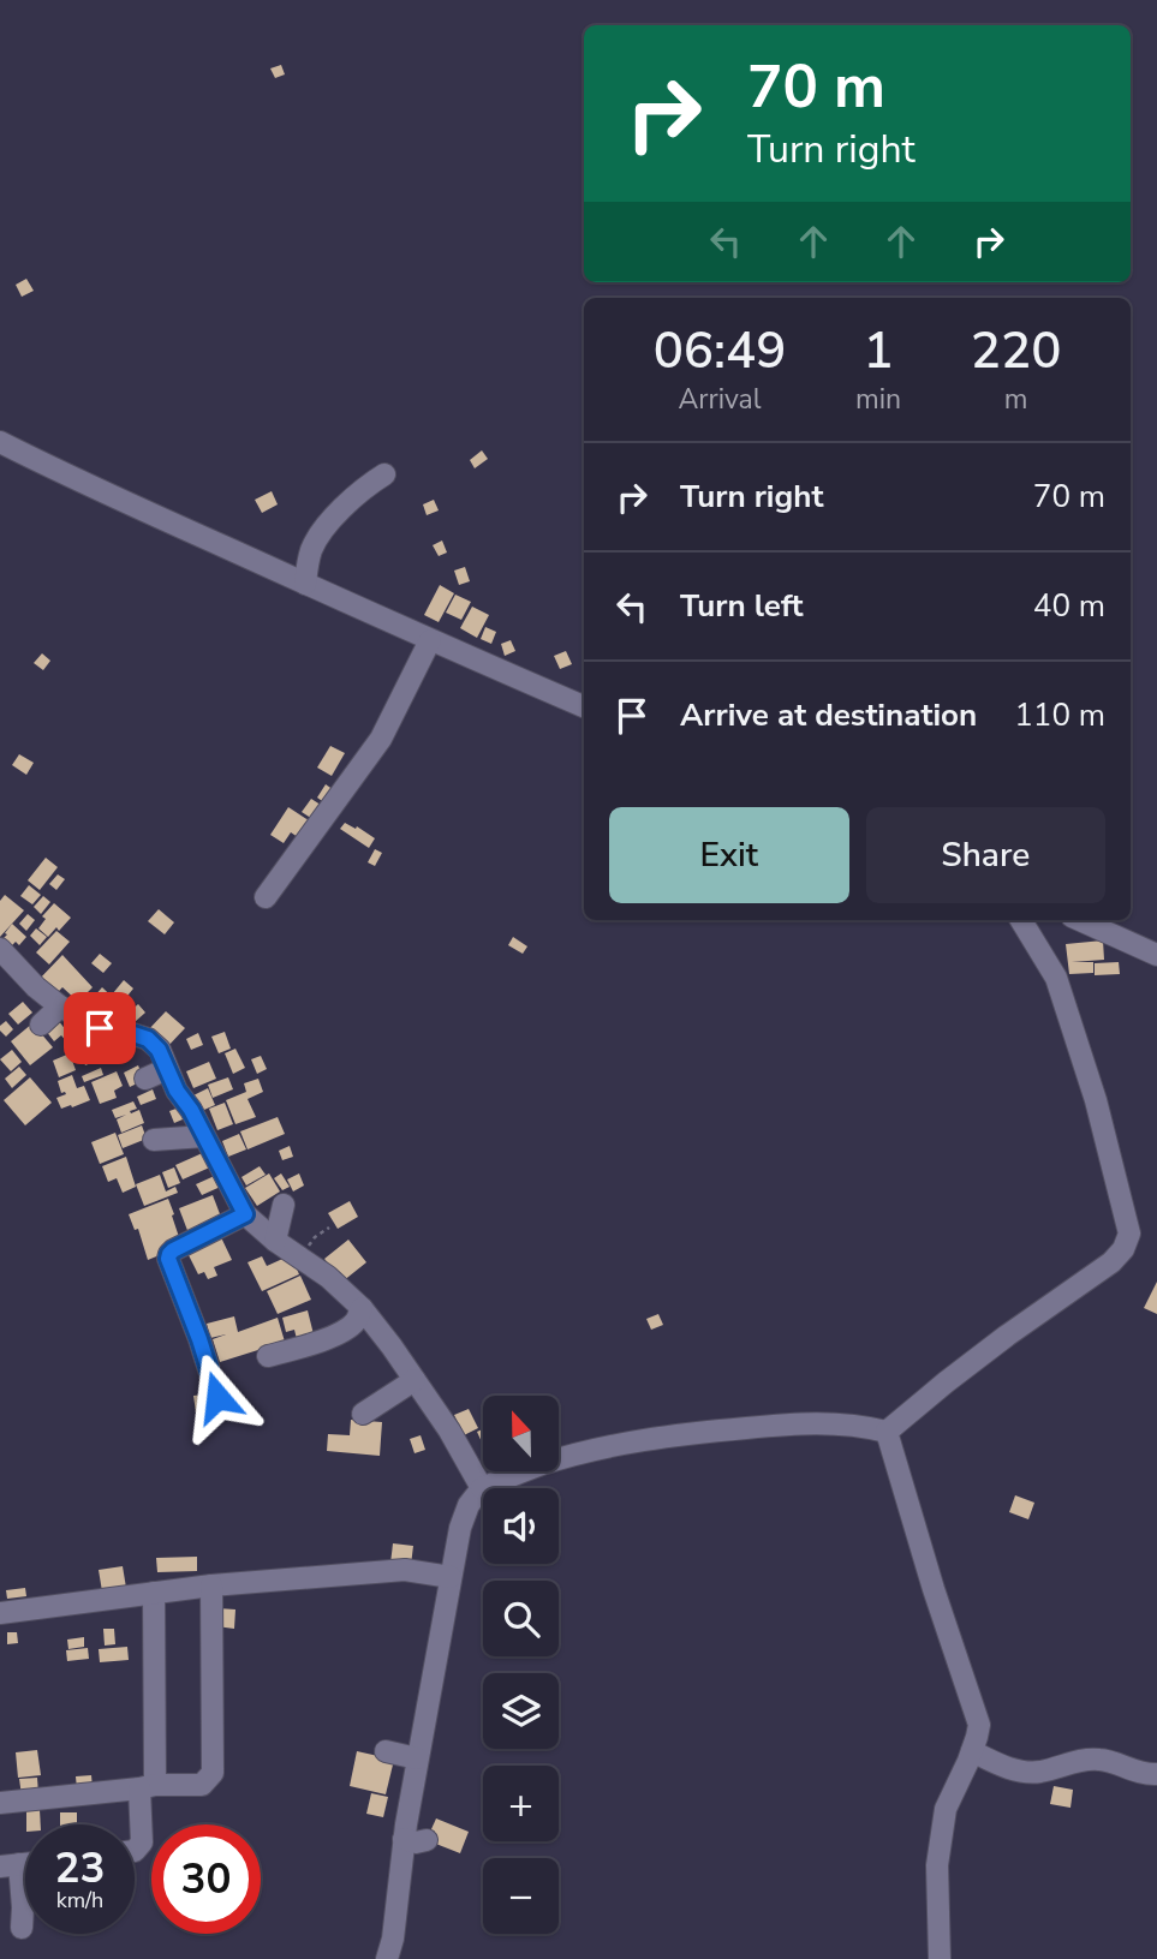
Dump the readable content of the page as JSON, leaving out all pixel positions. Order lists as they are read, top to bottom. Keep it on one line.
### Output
{"north":"top","page":{"turn":["70 m","Turn right"],"eta":["06:49","Arrival","1","min","220","m"],"list":[{"name":"Turn right","value":"70 m"},{"name":"Turn left","value":"40 m"},{"name":"Arrive at destination","value":"110 m"}],"buttons":["Exit","Share"],"map_buttons":["+","−"],"speed":"23 km/h","limit":"30"}}
